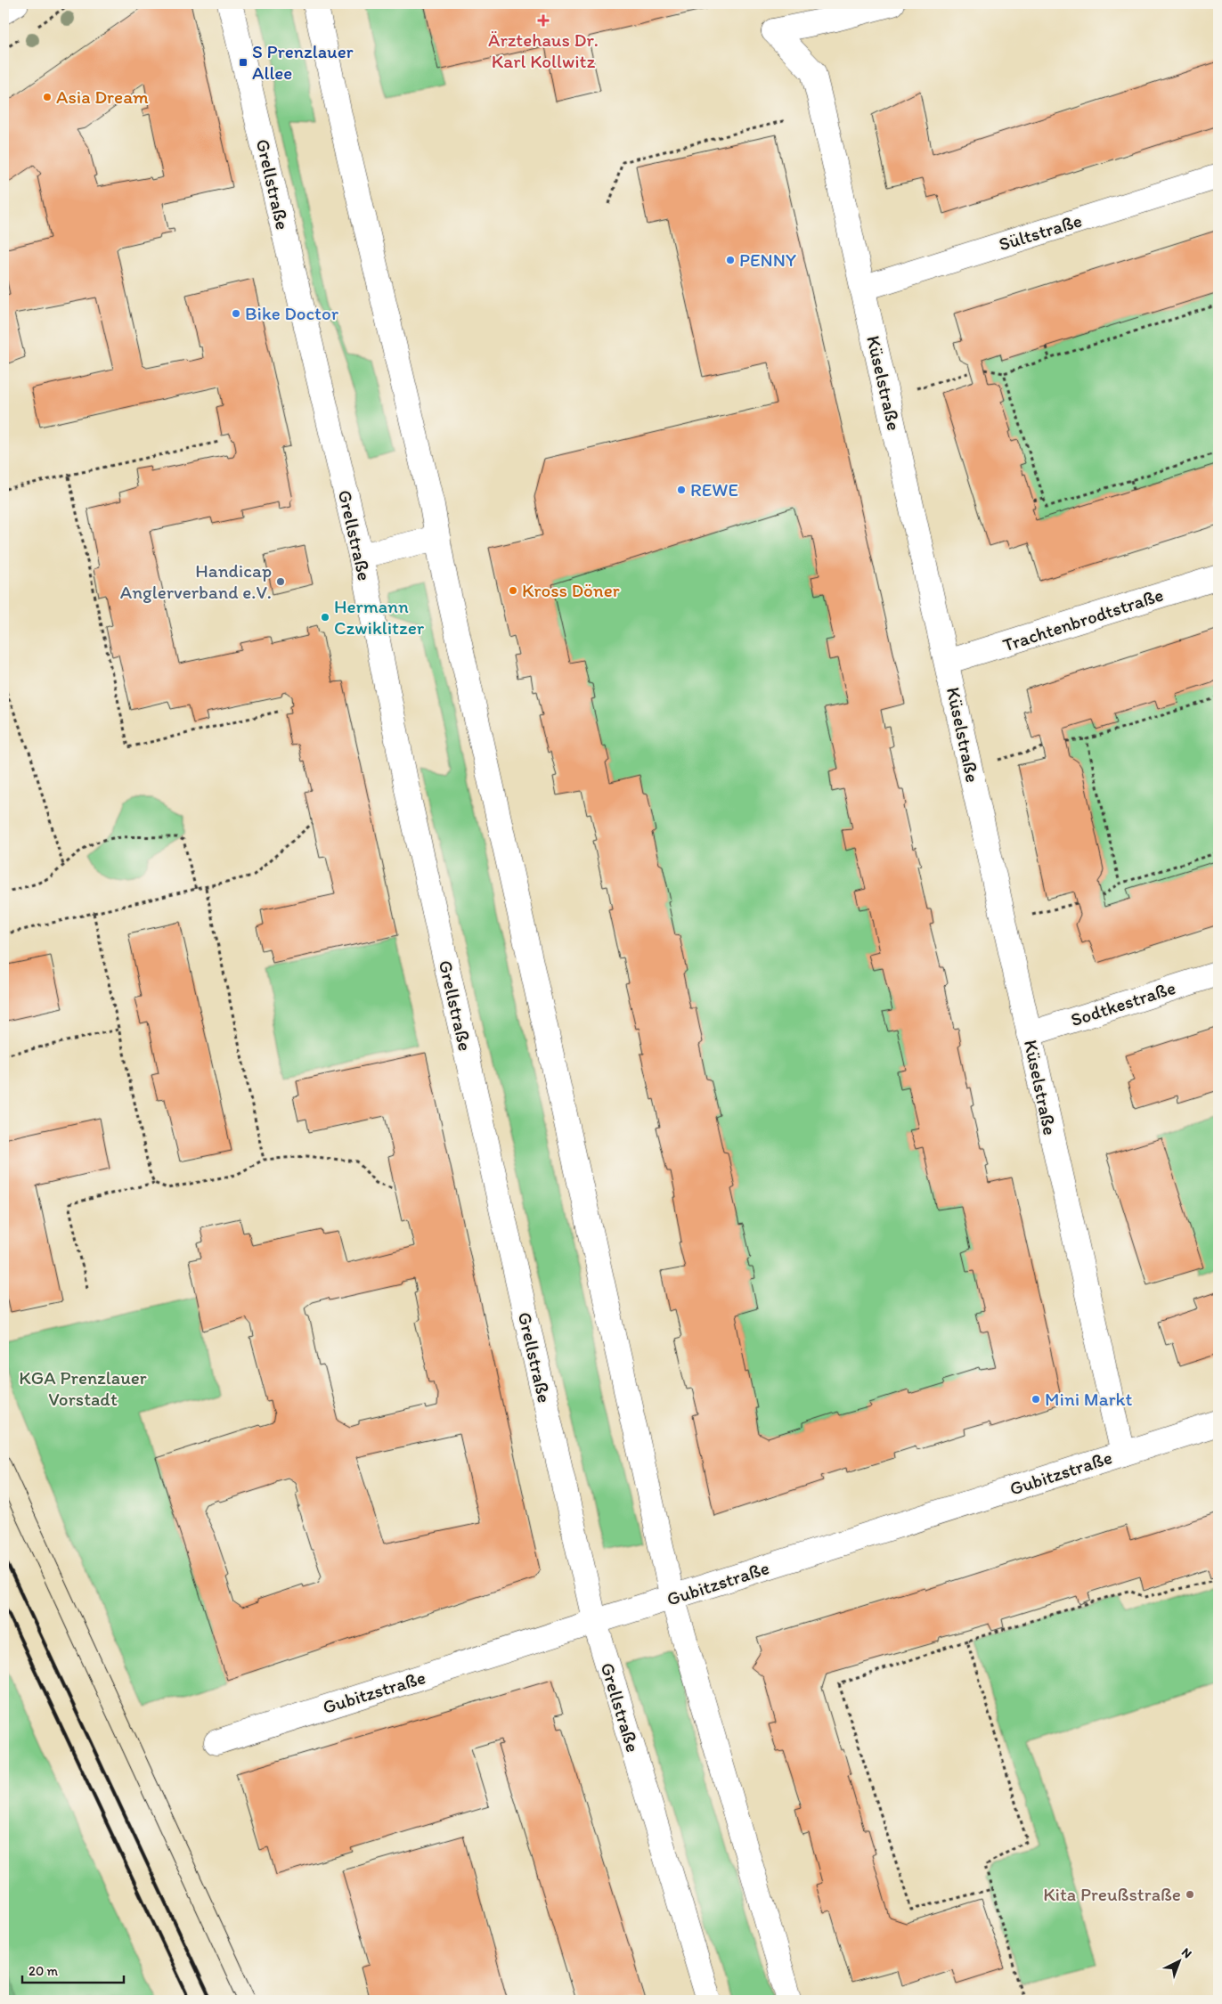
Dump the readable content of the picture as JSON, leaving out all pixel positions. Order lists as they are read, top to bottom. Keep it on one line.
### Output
{"streets":{"street":["Grellstraße","Sültstraße","Küselstraße","Trachtenbrodtstraße","Sodtkestraße","Gubitzstraße"]},"crossings":[["Grellstraße","Gubitzstraße"],["Sültstraße","Küselstraße"],["Küselstraße","Trachtenbrodtstraße"],["Küselstraße","Sodtkestraße"],["Küselstraße","Gubitzstraße"]],"parks":["KGA Prenzlauer Vorstadt"],"places":{"health":["Ärztehaus Dr. Karl Kollwitz"],"transit":["S Prenzlauer Allee"],"other":["Asia Dream","PENNY","Bike Doctor","REWE","Handicap Anglerverband e.V.","Kross Döner","Hermann Czwiklitzer","Mini Markt","Kita Preußstraße"]},"scale_bar":"20 m","north":"top right"}
